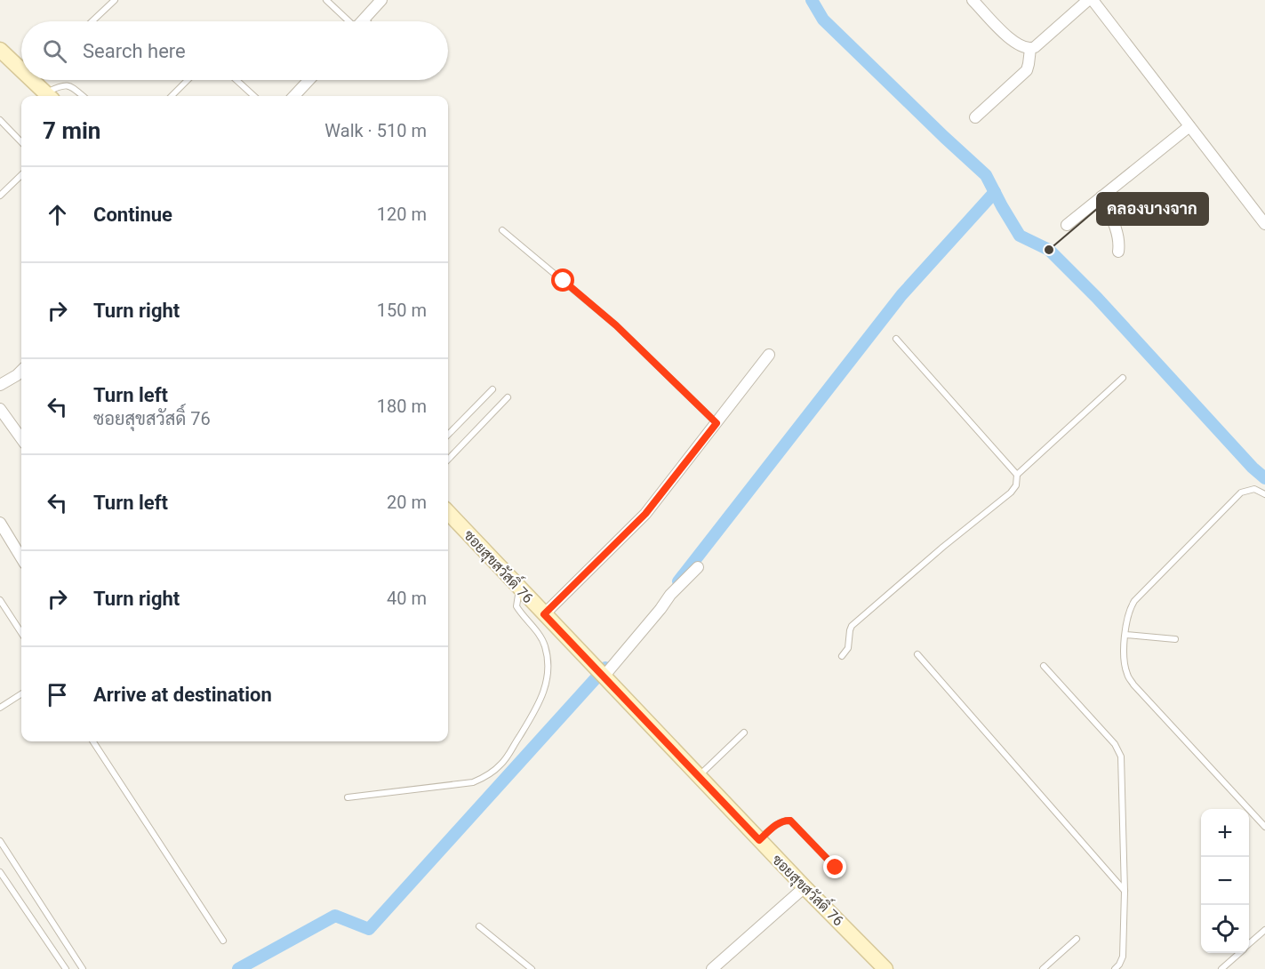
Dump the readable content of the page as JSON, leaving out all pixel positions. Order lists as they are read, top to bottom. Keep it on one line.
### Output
{"streets":{"street":["ซอยสุขสวัสดิ์ 76"]},"places":["คลองบางจาก"],"page":{"search":"Search here","heading":["7 min","Walk · 510 m"],"list":[["Continue","120 m"],["Turn right","150 m"],["Turn left","ซอยสุขสวัสดิ์ 76","180 m"],["Turn left","20 m"],["Turn right","40 m"],"Arrive at destination"],"map_buttons":["+","−"]}}
